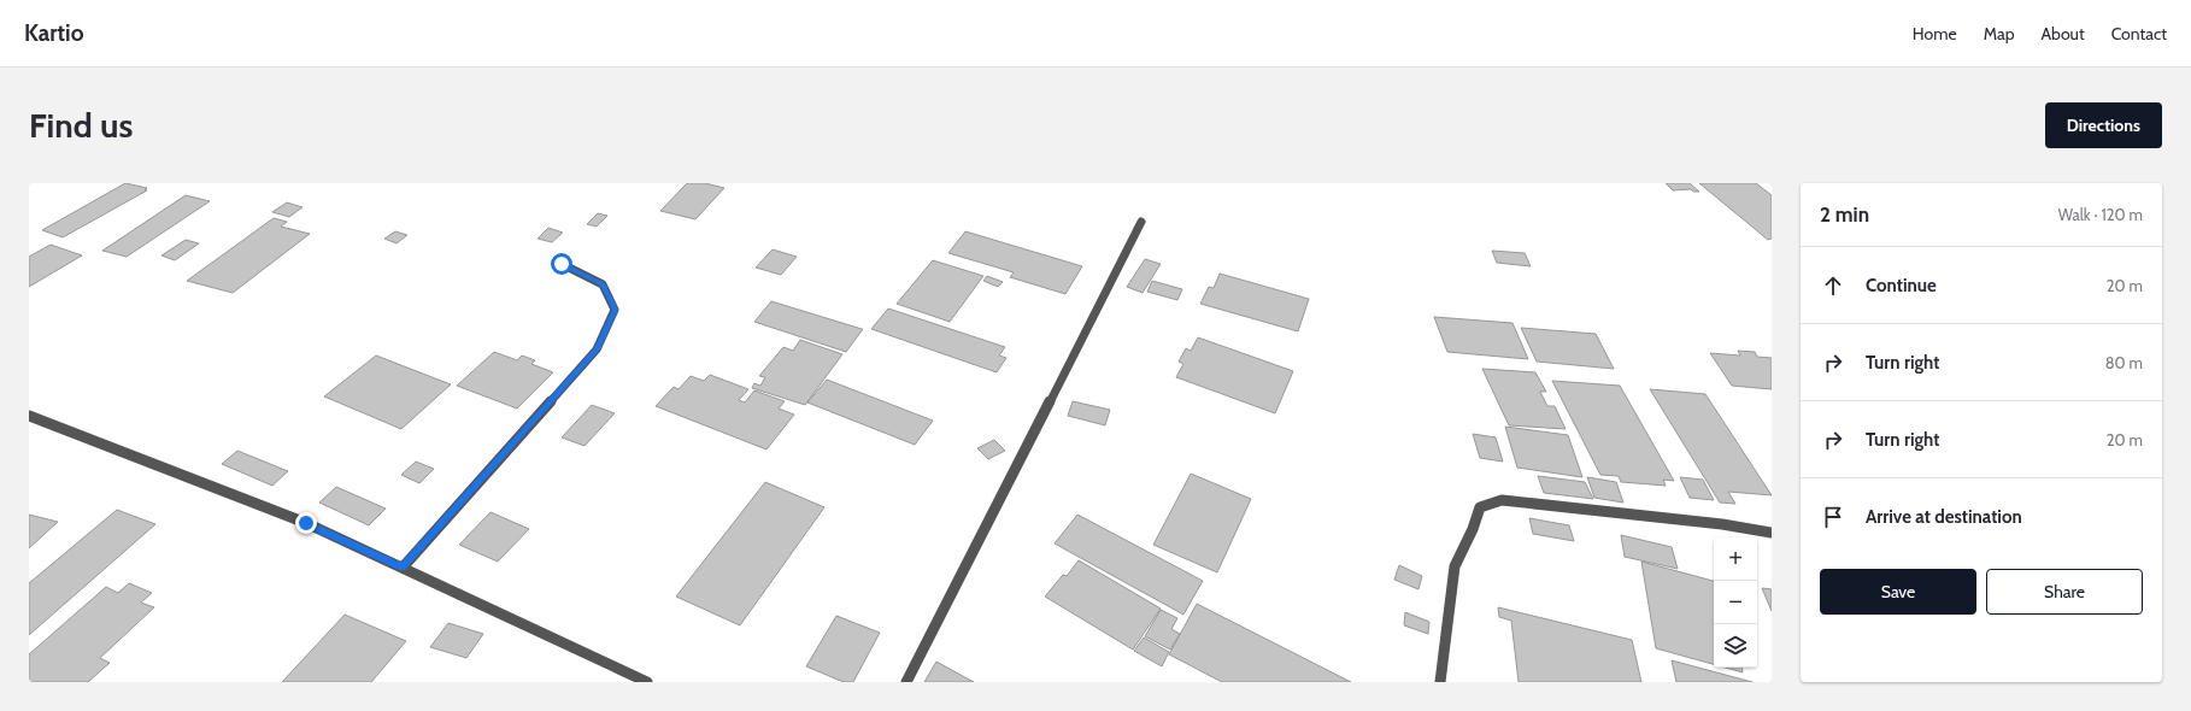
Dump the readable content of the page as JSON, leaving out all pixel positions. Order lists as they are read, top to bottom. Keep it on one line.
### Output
{"page":{"header":"Kartio","nav":["Home","Map","About","Contact"],"buttons":["Directions",["Save","Share"]],"title":"Find us","heading":["2 min","Walk · 120 m"],"list":[["Continue","20 m"],["Turn right","80 m"],["Turn right","20 m"],"Arrive at destination"],"map_buttons":["+","−"]}}
